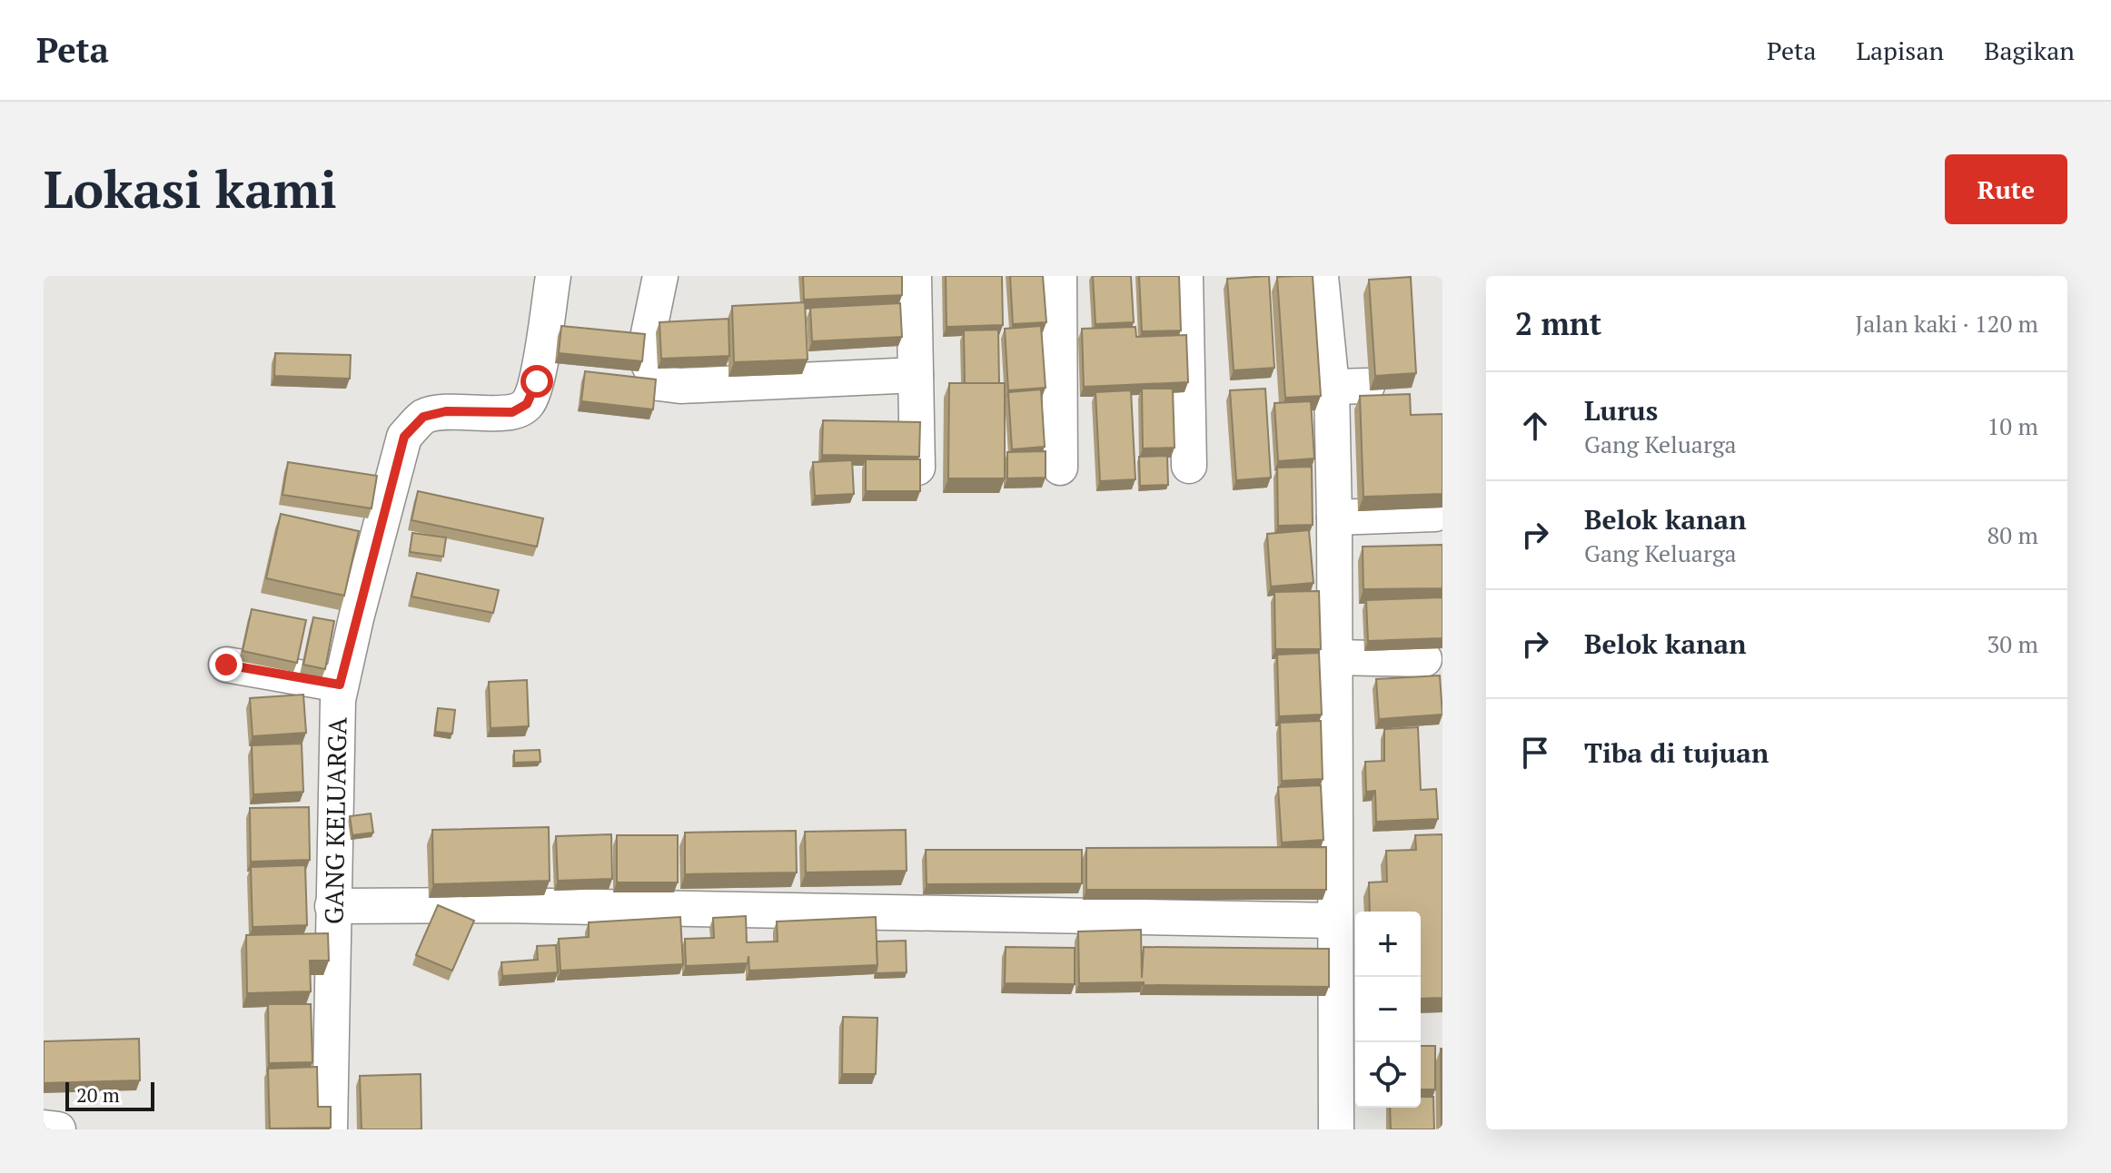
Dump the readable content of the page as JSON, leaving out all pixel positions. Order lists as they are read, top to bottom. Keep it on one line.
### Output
{"streets":{"street":["GANG KELUARGA"]},"scale_bar":"20 m","page":{"header":"Peta","nav":["Peta","Lapisan","Bagikan"],"buttons":"Rute","title":"Lokasi kami","heading":["2 mnt","Jalan kaki · 120 m"],"list":[["Lurus","Gang Keluarga","10 m"],["Belok kanan","Gang Keluarga","80 m"],["Belok kanan","30 m"],"Tiba di tujuan"],"map_buttons":["+","−"],"scale":"20 m"}}
